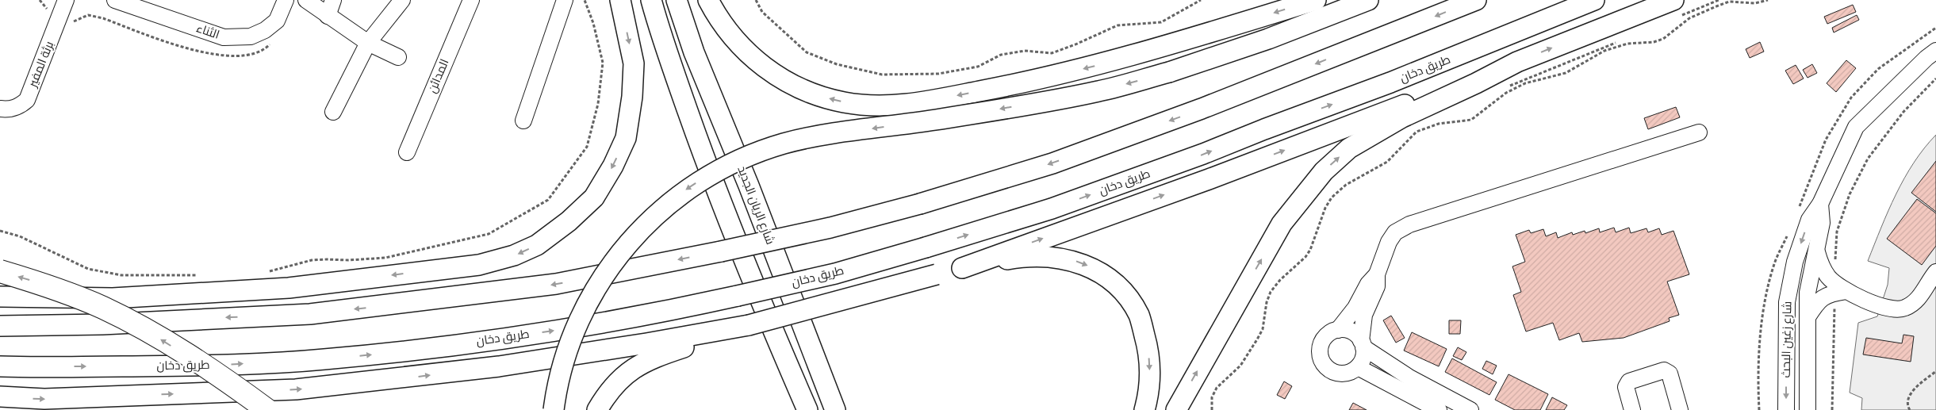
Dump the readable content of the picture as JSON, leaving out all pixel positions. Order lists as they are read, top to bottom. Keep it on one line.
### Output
{"streets":{"main road":["طريق دخان","شارع الريان الجديد"],"street":["الثناء","برثة المفير","المدائن","شارع زغين البحث"]}}
